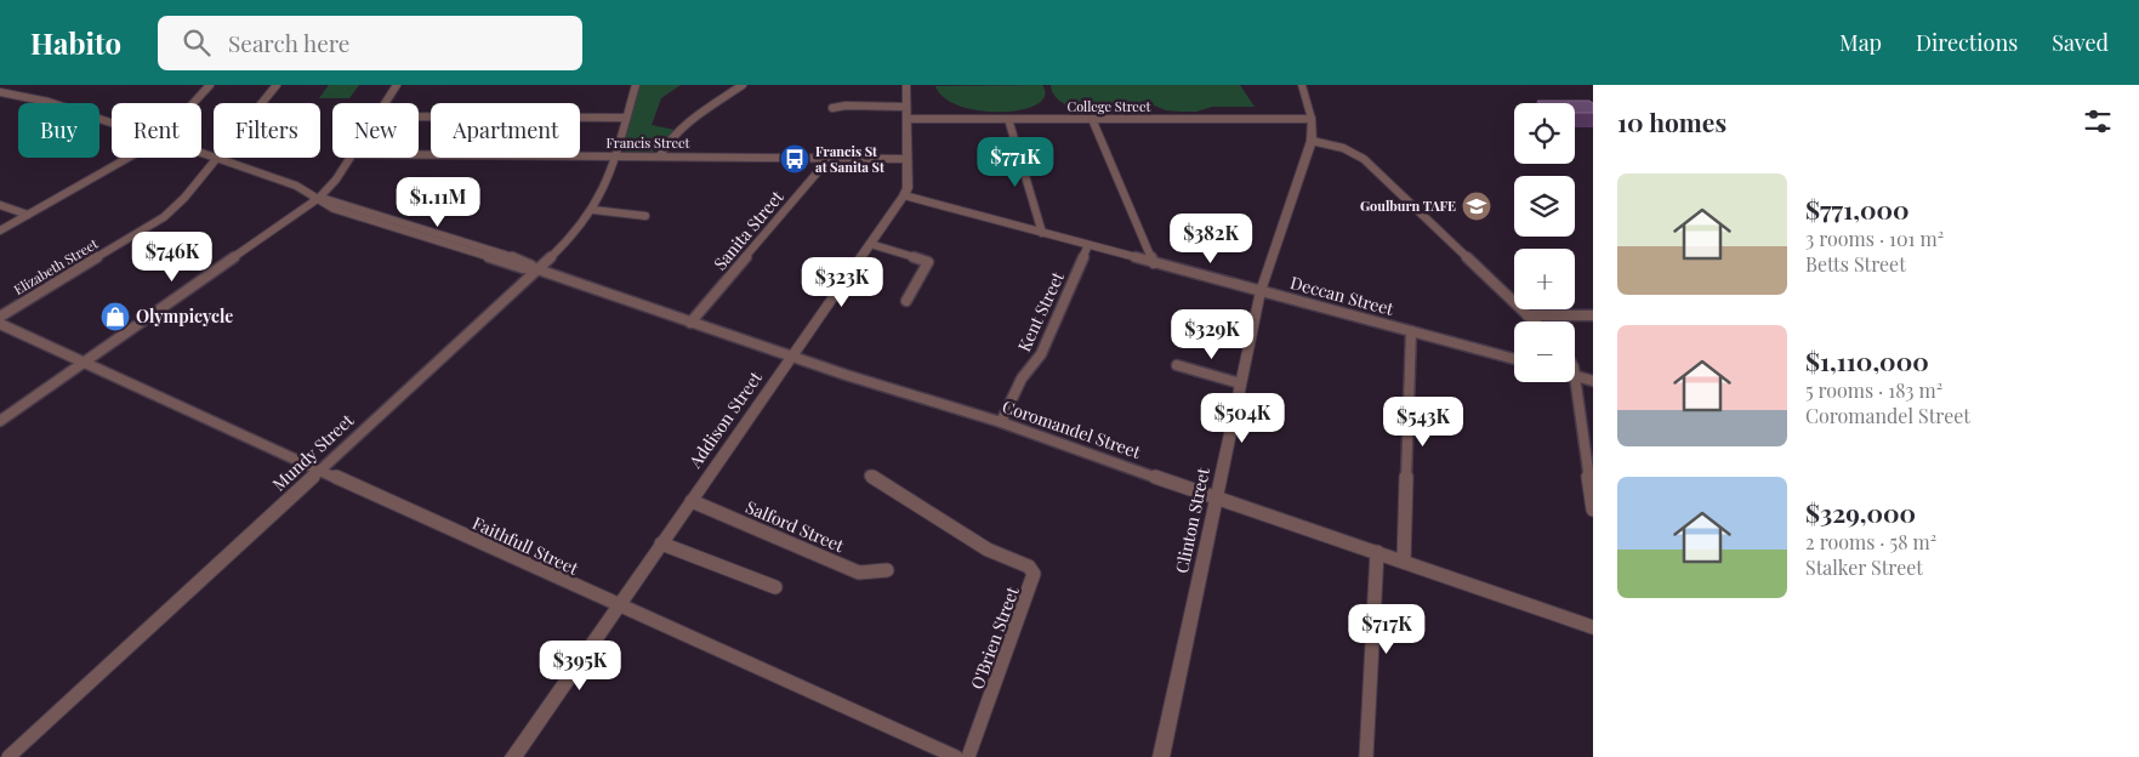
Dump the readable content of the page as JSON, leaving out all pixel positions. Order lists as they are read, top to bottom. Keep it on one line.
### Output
{"streets":{"street":["College Street","Francis Street","Sanita Street","Elizabeth Street","Deccan Street","Kent Street","Addison Street","Coromandel Street","Mundy Street","Clinton Street","Salford Street","Faithfull Street","O'Brien Street"]},"crossings":[["College Street","Addison Street"],["College Street","Clinton Street"],["Francis Street","Sanita Street"],["Francis Street","Addison Street"],["Francis Street","Mundy Street"],["Sanita Street","Coromandel Street"],["Elizabeth Street","Coromandel Street"],["Deccan Street","Kent Street"],["Deccan Street","Addison Street"],["Deccan Street","Clinton Street"],["Kent Street","Coromandel Street"],["Addison Street","Coromandel Street"],["Addison Street","Salford Street"],["Addison Street","Faithfull Street"],["Coromandel Street","Mundy Street"],["Coromandel Street","Clinton Street"],["Mundy Street","Faithfull Street"]],"places":{"bus stop":["Francis St at Sanita St"],"school or university":["Goulburn TAFE"],"shop":["Olympicycle"]},"page":{"header":"Habito","search":"Search here","nav":["Map","Directions","Saved"],"heading":"10 homes","map_buttons":["+","−"],"chip":["Buy","Rent","Filters","New","Apartment"],"price":["$771K","$1.11M","$382K","$746K","$323K","$329K","$504K","$543K","$717K","$395K"],"list":[{"name":"$771,000","note":"3 rooms · 101 m² · Betts Street"},{"name":"$1,110,000","note":"5 rooms · 183 m² · Coromandel Street"},{"name":"$329,000","note":"2 rooms · 58 m² · Stalker Street"}]}}
